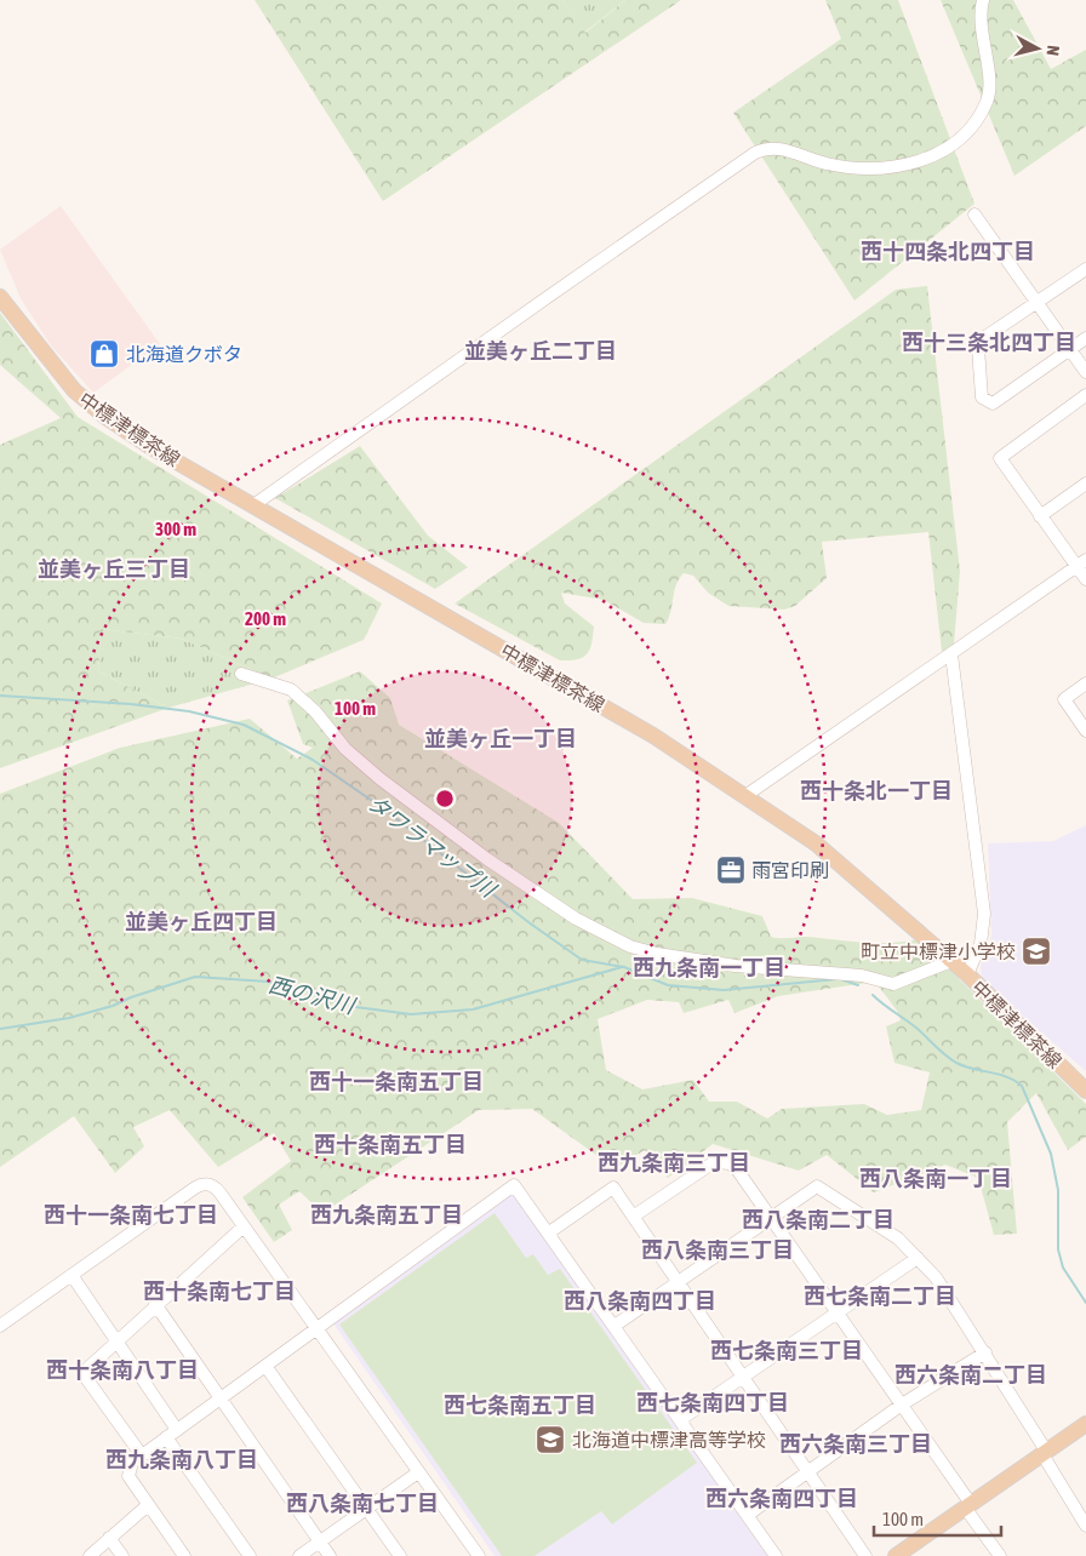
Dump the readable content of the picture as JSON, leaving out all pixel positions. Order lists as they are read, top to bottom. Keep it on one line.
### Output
{"streets":{"main road":["中標津標茶線"]},"districts":["西十四条北四丁目","西十三条北四丁目","並美ヶ丘二丁目","並美ヶ丘三丁目","並美ヶ丘一丁目","西十条北一丁目","並美ヶ丘四丁目","西九条南一丁目","西十一条南五丁目","西十条南五丁目","西九条南三丁目","西八条南一丁目","西十一条南七丁目","西九条南五丁目","西八条南二丁目","西八条南三丁目","西十条南七丁目","西七条南二丁目","西八条南四丁目","西七条南三丁目","西十条南八丁目","西六条南二丁目","西七条南四丁目","西七条南五丁目","西六条南三丁目","西九条南八丁目","西六条南四丁目","西八条南七丁目"],"water":["タワラマップ川","西の沢川"],"places":{"shop":["北海道クボタ"],"office":["雨宮印刷"],"school or university":["町立中標津小学校","北海道中標津高等学校"]},"scale_bar":"100 m","north":"right","rings":["300 m","200 m","100 m"]}
